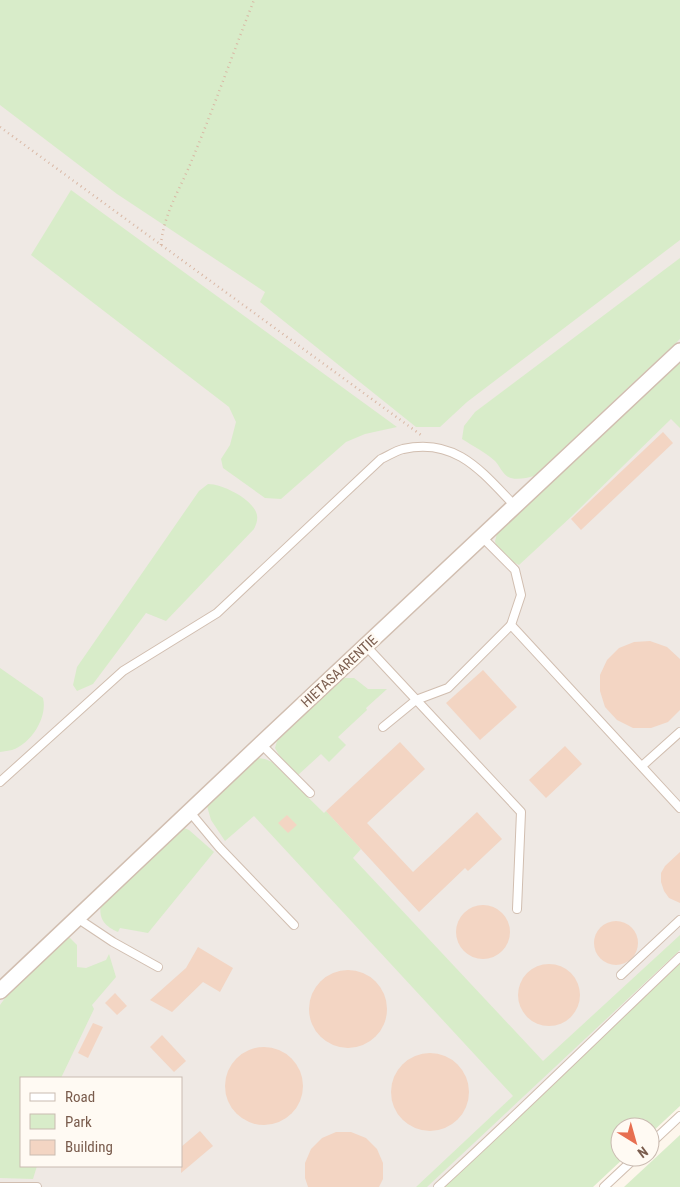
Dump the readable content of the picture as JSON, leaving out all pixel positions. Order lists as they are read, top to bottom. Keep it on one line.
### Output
{"streets":{"street":["HIETASAARENTIE"]},"legend":["Road","Park","Building"],"north":"bottom right"}
